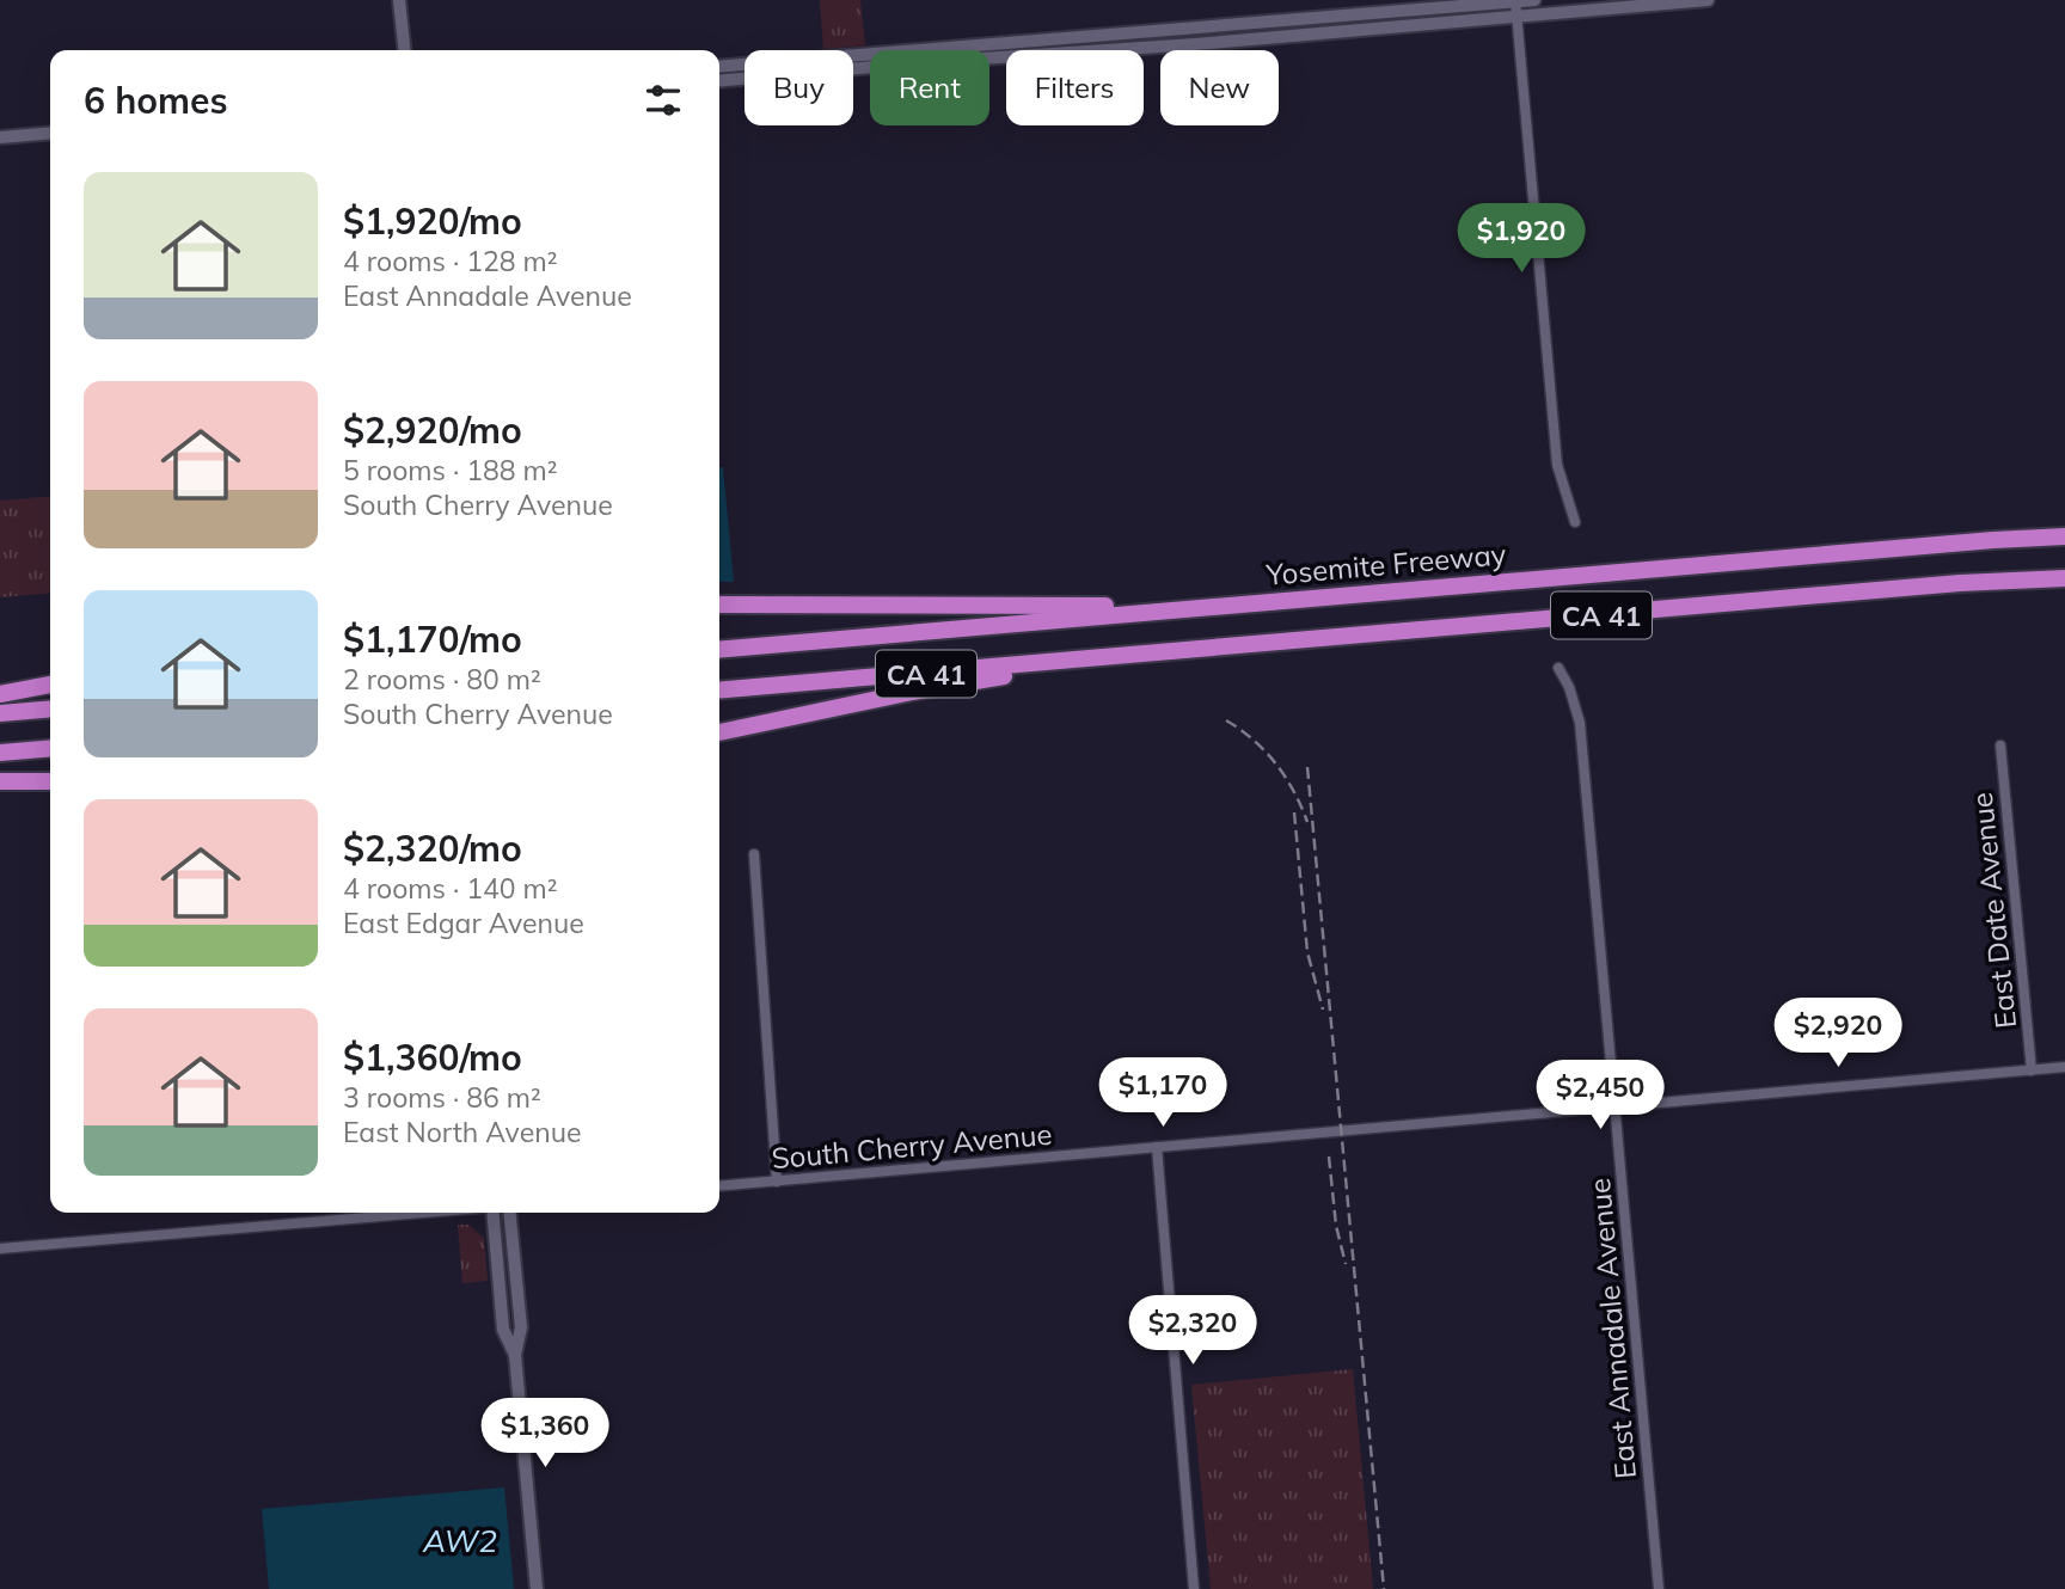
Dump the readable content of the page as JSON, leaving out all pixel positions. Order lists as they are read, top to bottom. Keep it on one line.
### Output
{"streets":{"highway":["Yosemite Freeway","CA 41"],"street":["East Date Avenue","South Cherry Avenue","East Annadale Avenue"]},"crossings":[["East Date Avenue","South Cherry Avenue"],["South Cherry Avenue","East Annadale Avenue"]],"water":["AW2"],"page":{"chip":["Buy","Rent","Filters","New"],"heading":"6 homes","list":[{"name":"$1,920/mo","note":"4 rooms · 128 m² · East Annadale Avenue"},{"name":"$2,920/mo","note":"5 rooms · 188 m² · South Cherry Avenue"},{"name":"$1,170/mo","note":"2 rooms · 80 m² · South Cherry Avenue"},{"name":"$2,320/mo","note":"4 rooms · 140 m² · East Edgar Avenue"},{"name":"$1,360/mo","note":"3 rooms · 86 m² · East North Avenue"}],"price":["$1,920","$2,920","$1,170","$2,450","$2,320","$1,360"]}}
